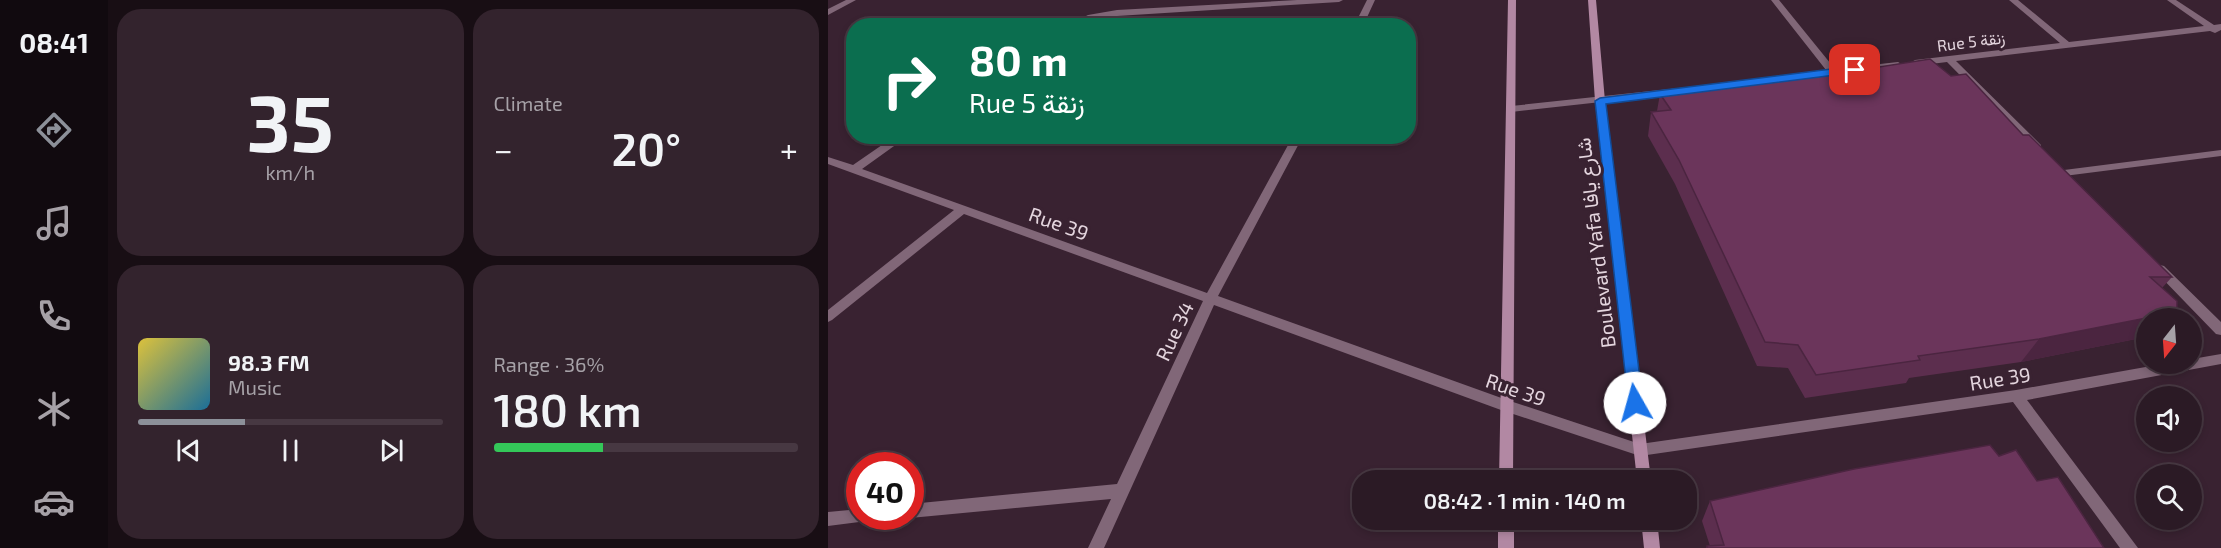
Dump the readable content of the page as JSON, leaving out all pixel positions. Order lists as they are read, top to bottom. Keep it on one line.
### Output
{"streets":{"street":["Rue 5 زنقة","Rue 39","Boulevard Yafa شارع يافا","Rue 34"]},"crossings":[["Rue 39","Boulevard Yafa شارع يافا"],["Rue 39","Rue 34"]],"north":"bottom","page":{"tabs":"08:41","tile":[["35","km/h"],"Climate",["Range · 36%","180 km"]],"turn":["80 m","Rue 5 زنقة"],"heat":["−","20°","+"],"song":["98.3 FM","Music"],"limit":"40","trip":"08:42 · 1 min · 140 m"}}
